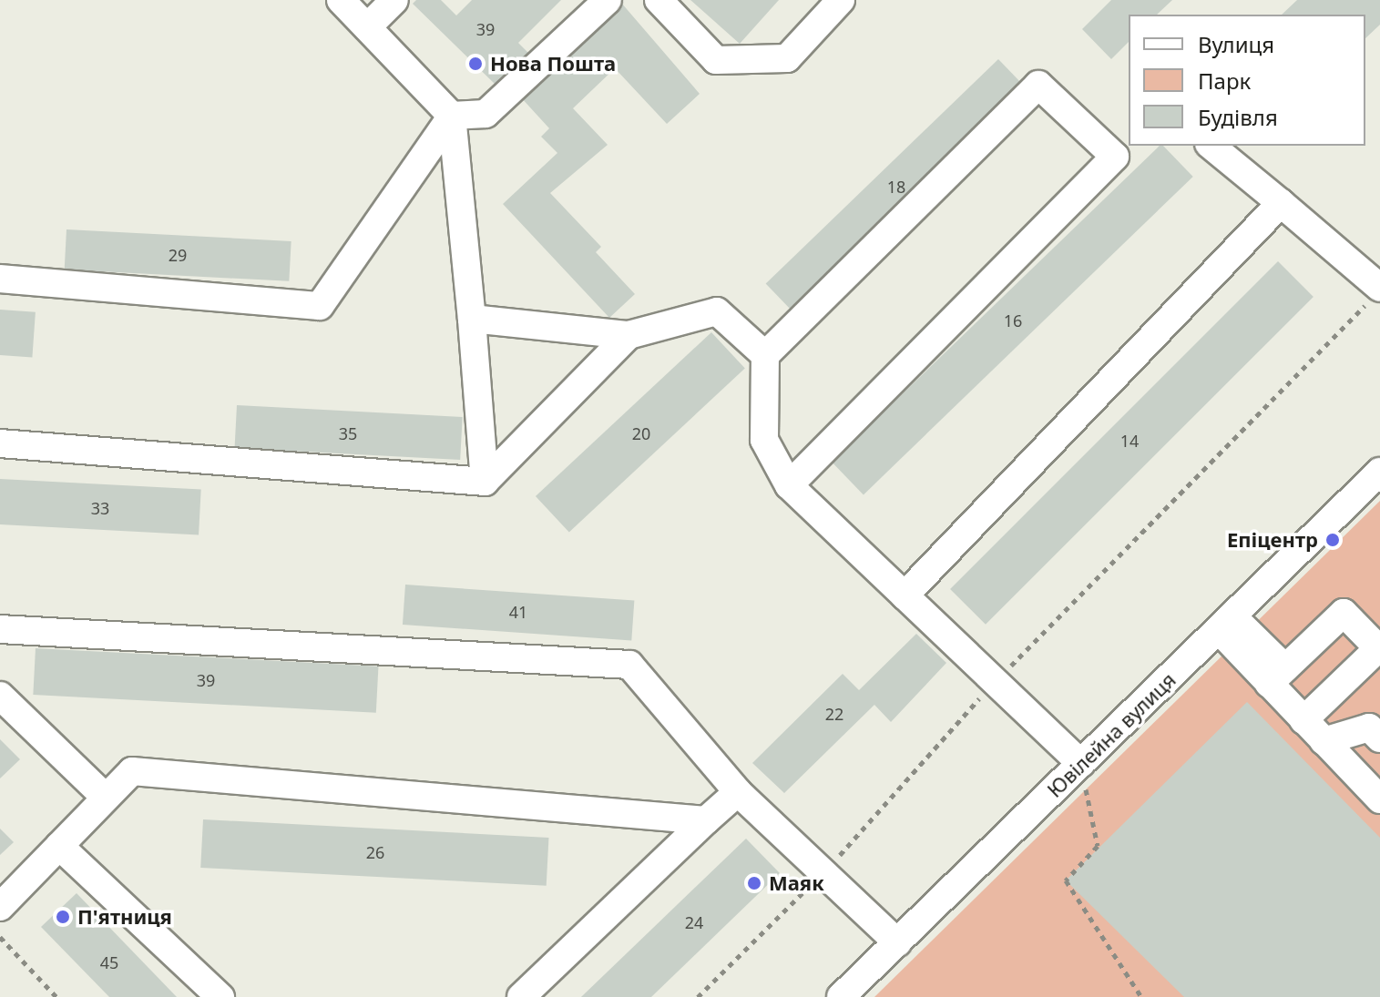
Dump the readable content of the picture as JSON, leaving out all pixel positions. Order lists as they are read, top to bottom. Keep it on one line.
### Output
{"streets":{"street":["Ювілейна вулиця"]},"places":["Нова Пошта","Епіцентр","Маяк","П'ятниця"],"house_numbers":["39","18","29","16","35","20","14","33","41","39","22","26","24","45"],"legend":["Вулиця","Парк","Будівля"]}
